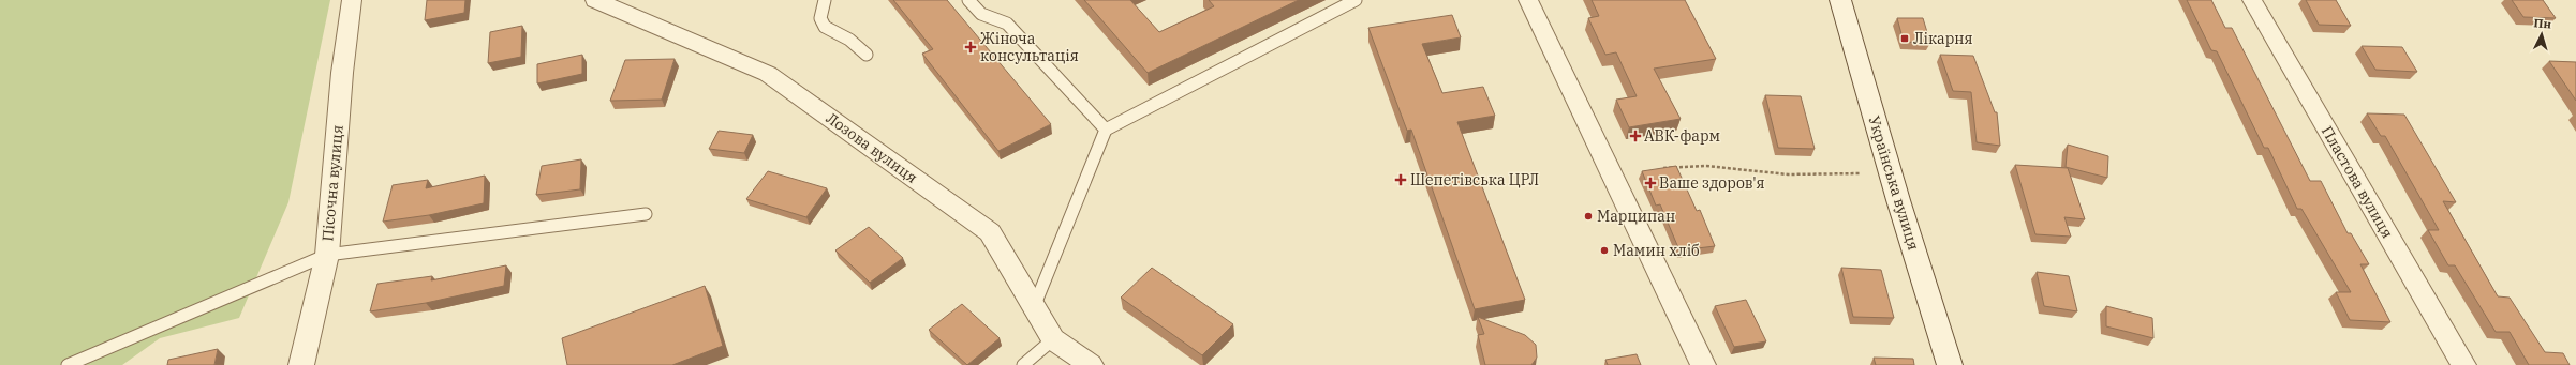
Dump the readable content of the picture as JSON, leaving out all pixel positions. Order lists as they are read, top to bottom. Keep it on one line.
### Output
{"streets":{"main road":["Українська вулиця"],"street":["Лозова вулиця","Пластова вулиця","Пісочна вулиця"]},"places":{"transit":["Лікарня"],"health":["Жіноча консультація","АВК-фарм","Шепетівська ЦРЛ","Ваше здоров'я"],"other":["Марципан","Мамин хліб"]},"north":"top"}
